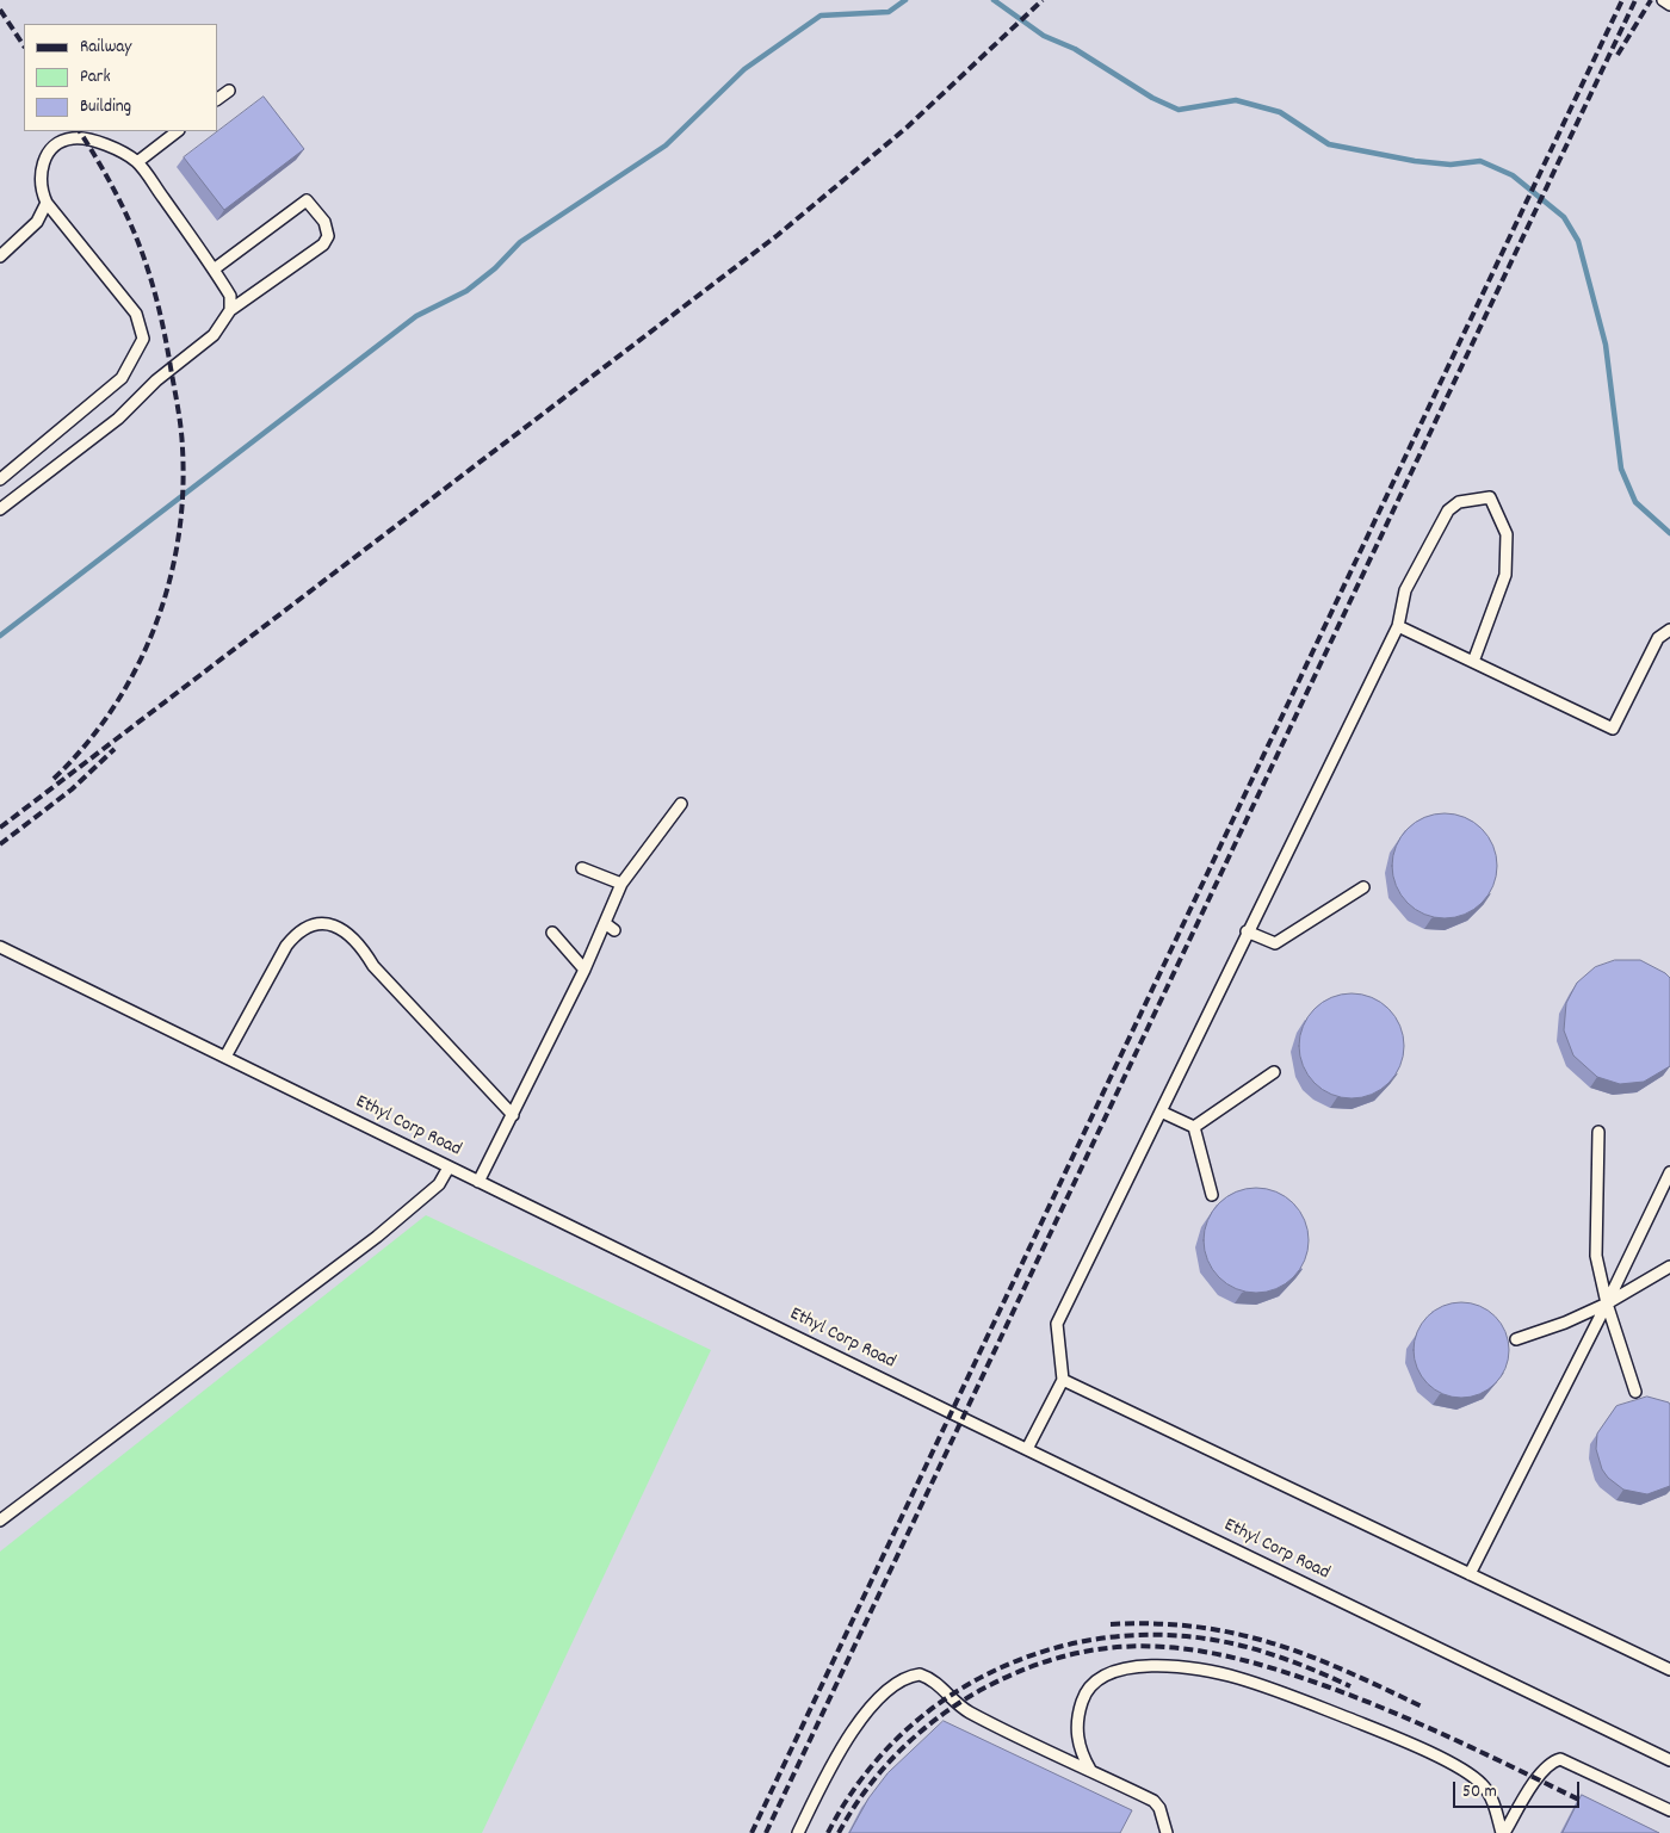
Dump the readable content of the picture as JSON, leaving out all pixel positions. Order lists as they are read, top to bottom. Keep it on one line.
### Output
{"streets":{"lane":["Ethyl Corp Road"]},"legend":["Railway","Park","Building"],"scale_bar":"50 m"}
